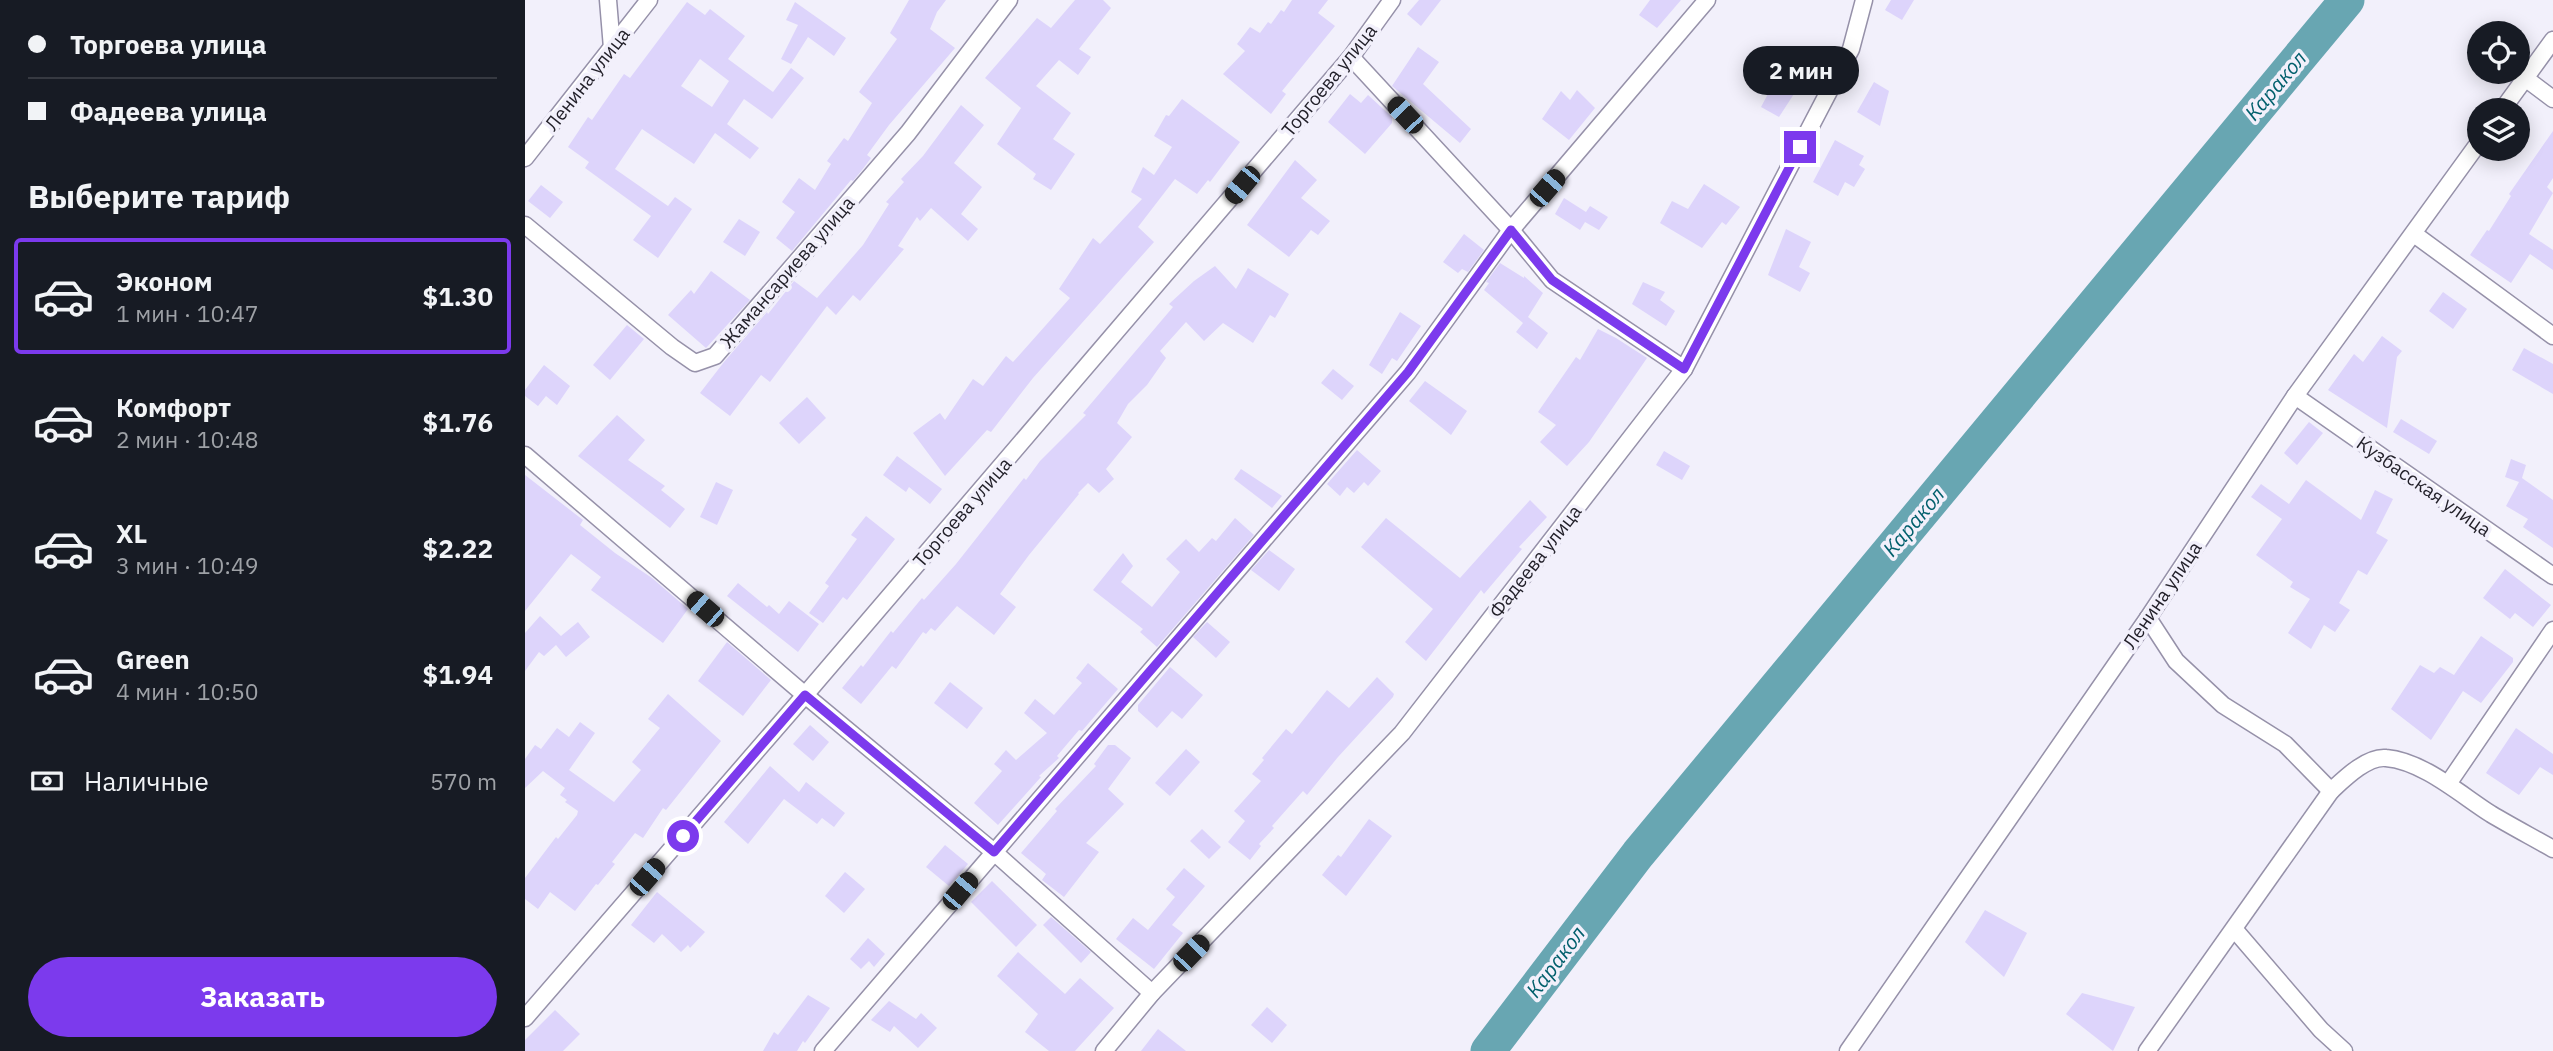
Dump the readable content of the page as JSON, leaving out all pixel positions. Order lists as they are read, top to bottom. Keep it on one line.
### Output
{"streets":{"street":["Ленина улица","Торгоева улица","Жамансариева улица","Кузбасская улица","Фадеева улица"]},"crossings":[["Ленина улица","Кузбасская улица"]],"water":["Каракол"],"page":{"banner":["Торгоева улица","Фадеева улица"],"bubble":"2 мин","heading":"Выберите тариф","list":[{"name":"Эконом","note":"1 мин · 10:47","value":"$1.30"},{"name":"Комфорт","note":"2 мин · 10:48","value":"$1.76"},{"name":"XL","note":"3 мин · 10:49","value":"$2.22"},{"name":"Green","note":"4 мин · 10:50","value":"$1.94"}],"pay":["Наличные","570 m"],"buttons":"Заказать"}}
